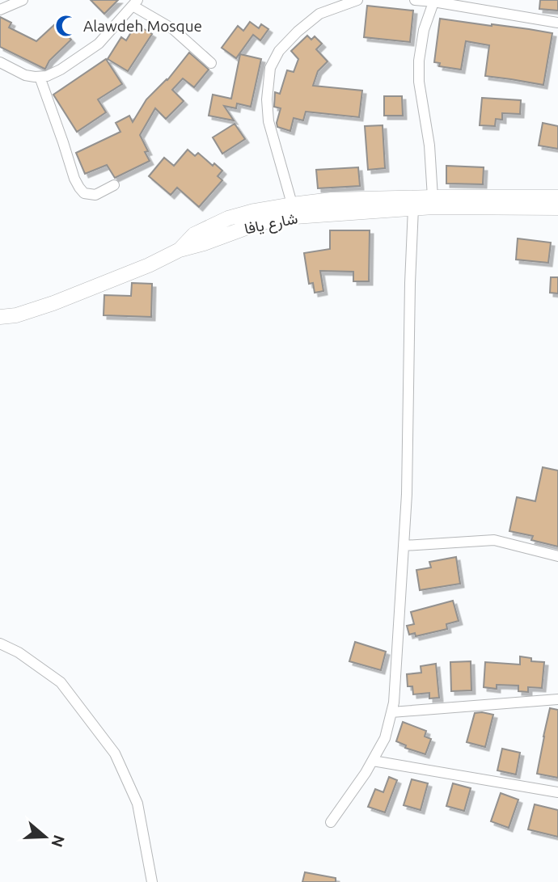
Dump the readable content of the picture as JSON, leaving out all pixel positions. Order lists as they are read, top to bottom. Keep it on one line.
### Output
{"streets":{"street":["شارع يافا"]},"places":{"mosque":["Alawdeh Mosque"]},"north":"right"}
